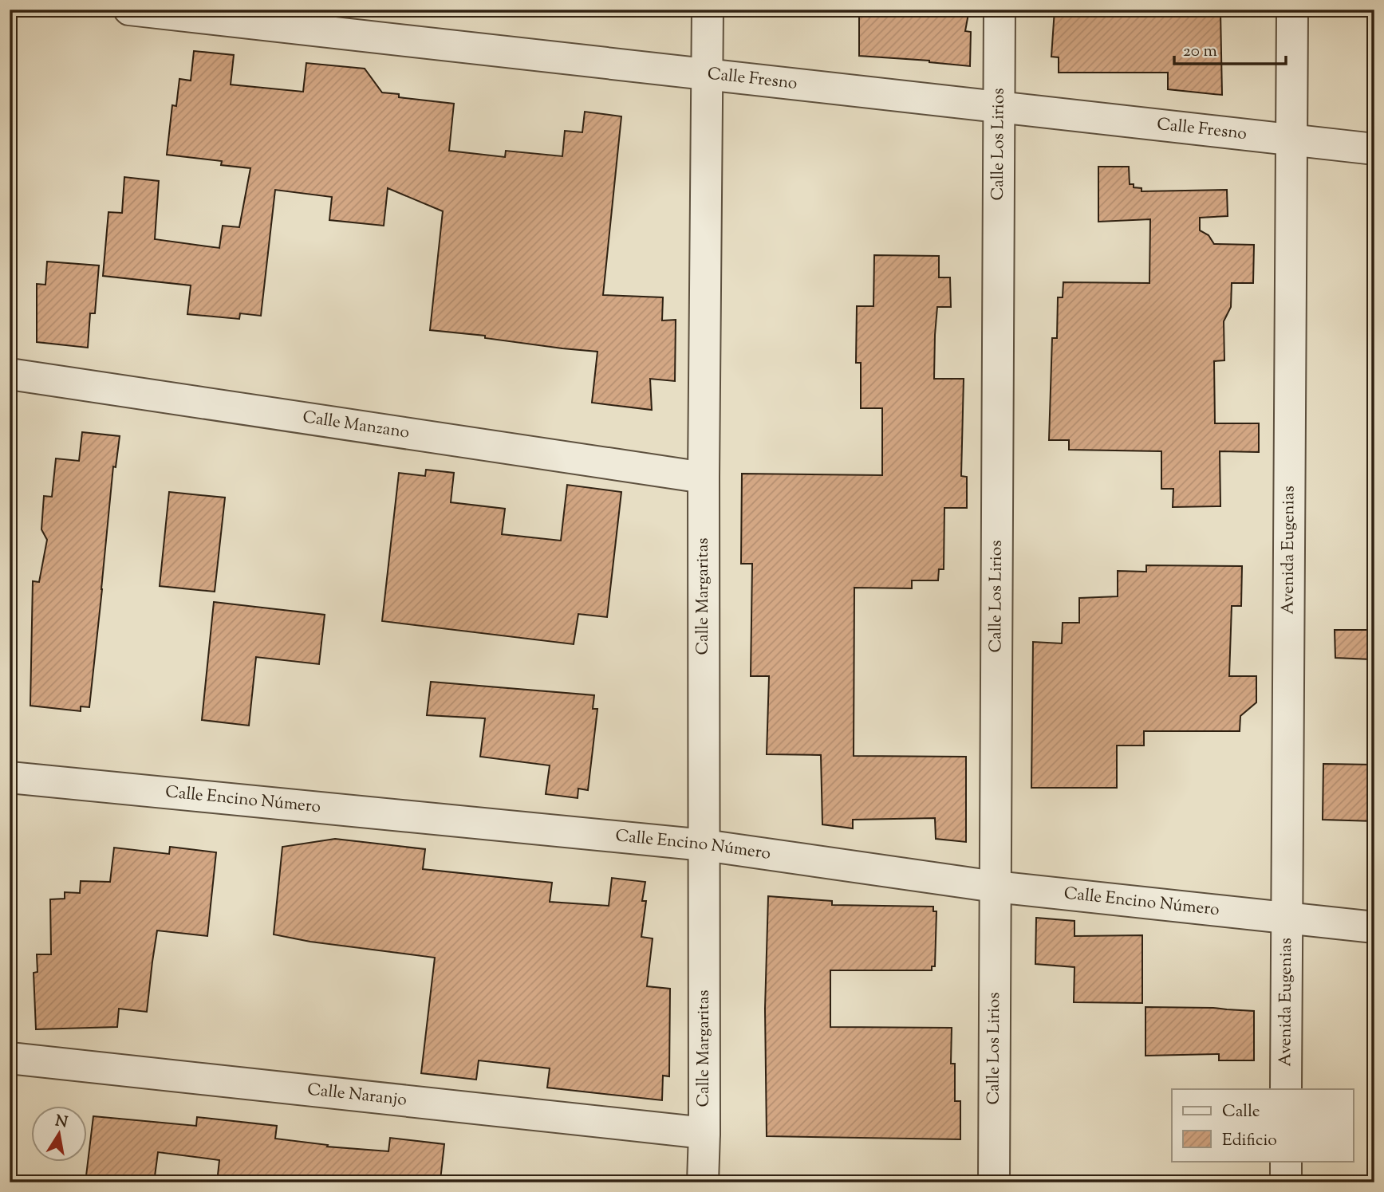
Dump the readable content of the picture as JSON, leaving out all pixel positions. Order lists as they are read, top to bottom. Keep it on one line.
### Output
{"streets":{"street":["Calle Fresno","Calle Los Lirios","Calle Manzano","Avenida Eugenias","Calle Margaritas","Calle Encino Número","Calle Naranjo"]},"crossings":[["Calle Fresno","Calle Los Lirios"],["Calle Fresno","Avenida Eugenias"],["Calle Fresno","Calle Margaritas"],["Calle Los Lirios","Calle Encino Número"],["Calle Manzano","Calle Margaritas"],["Avenida Eugenias","Calle Encino Número"],["Calle Margaritas","Calle Encino Número"],["Calle Margaritas","Calle Naranjo"]],"legend":["Calle","Edificio"],"scale_bar":"20 m","north":"top"}
